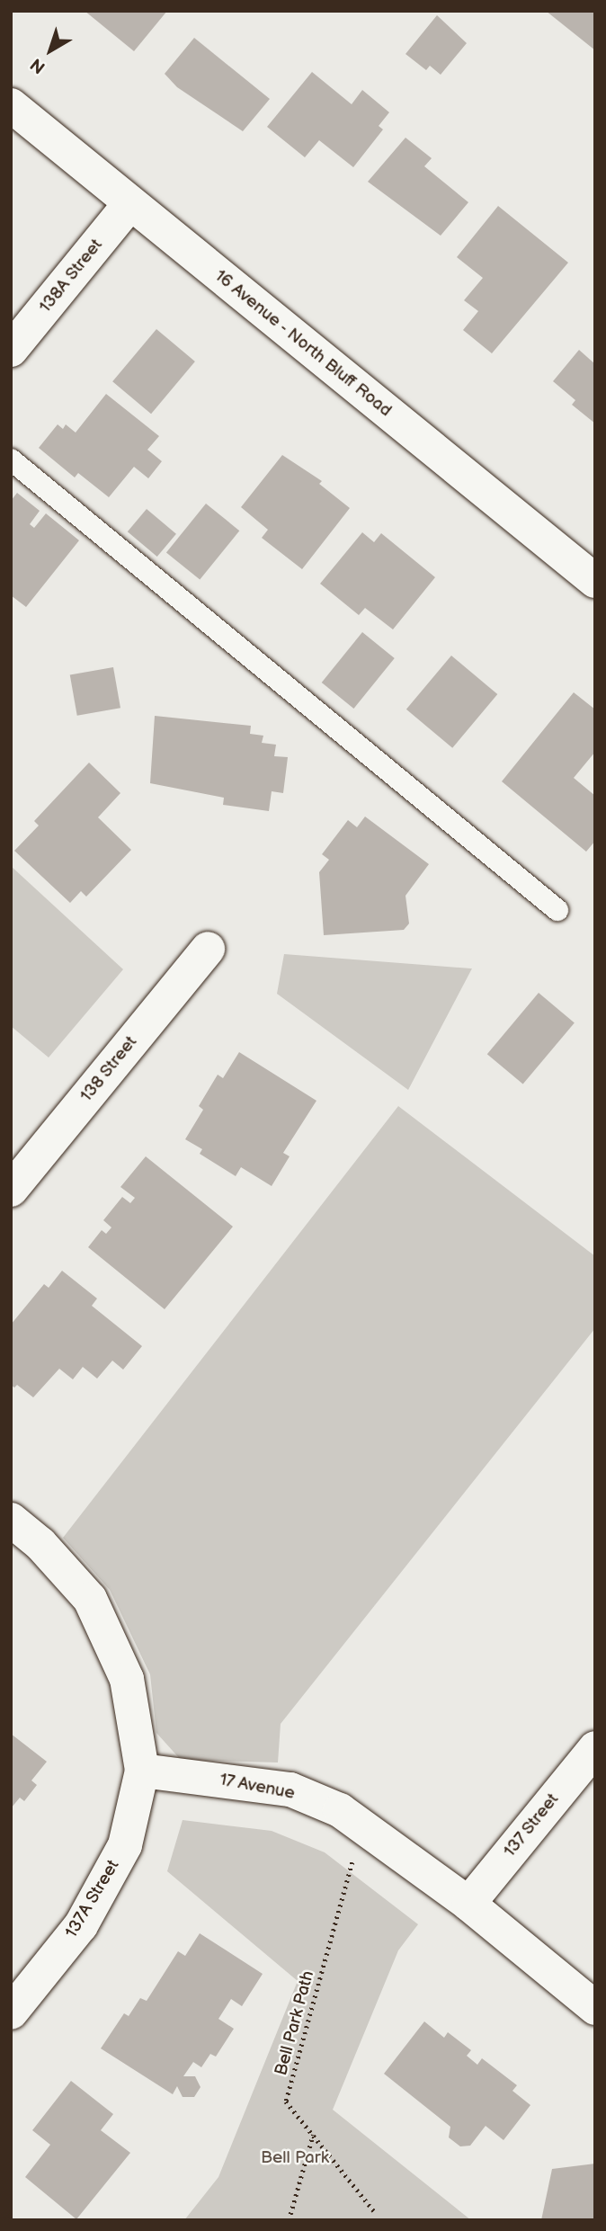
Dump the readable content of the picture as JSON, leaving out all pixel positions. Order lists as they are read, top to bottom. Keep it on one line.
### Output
{"streets":{"street":["138A Street","16 Avenue - North Bluff Road","138 Street","17 Avenue","137 Street","137A Street"],"path":["Bell Park Path"]},"crossings":[["138A Street","16 Avenue - North Bluff Road"],["17 Avenue","137 Street"],["17 Avenue","137A Street"],["17 Avenue","Bell Park Path"]],"parks":["Bell Park"],"north":"bottom left"}
